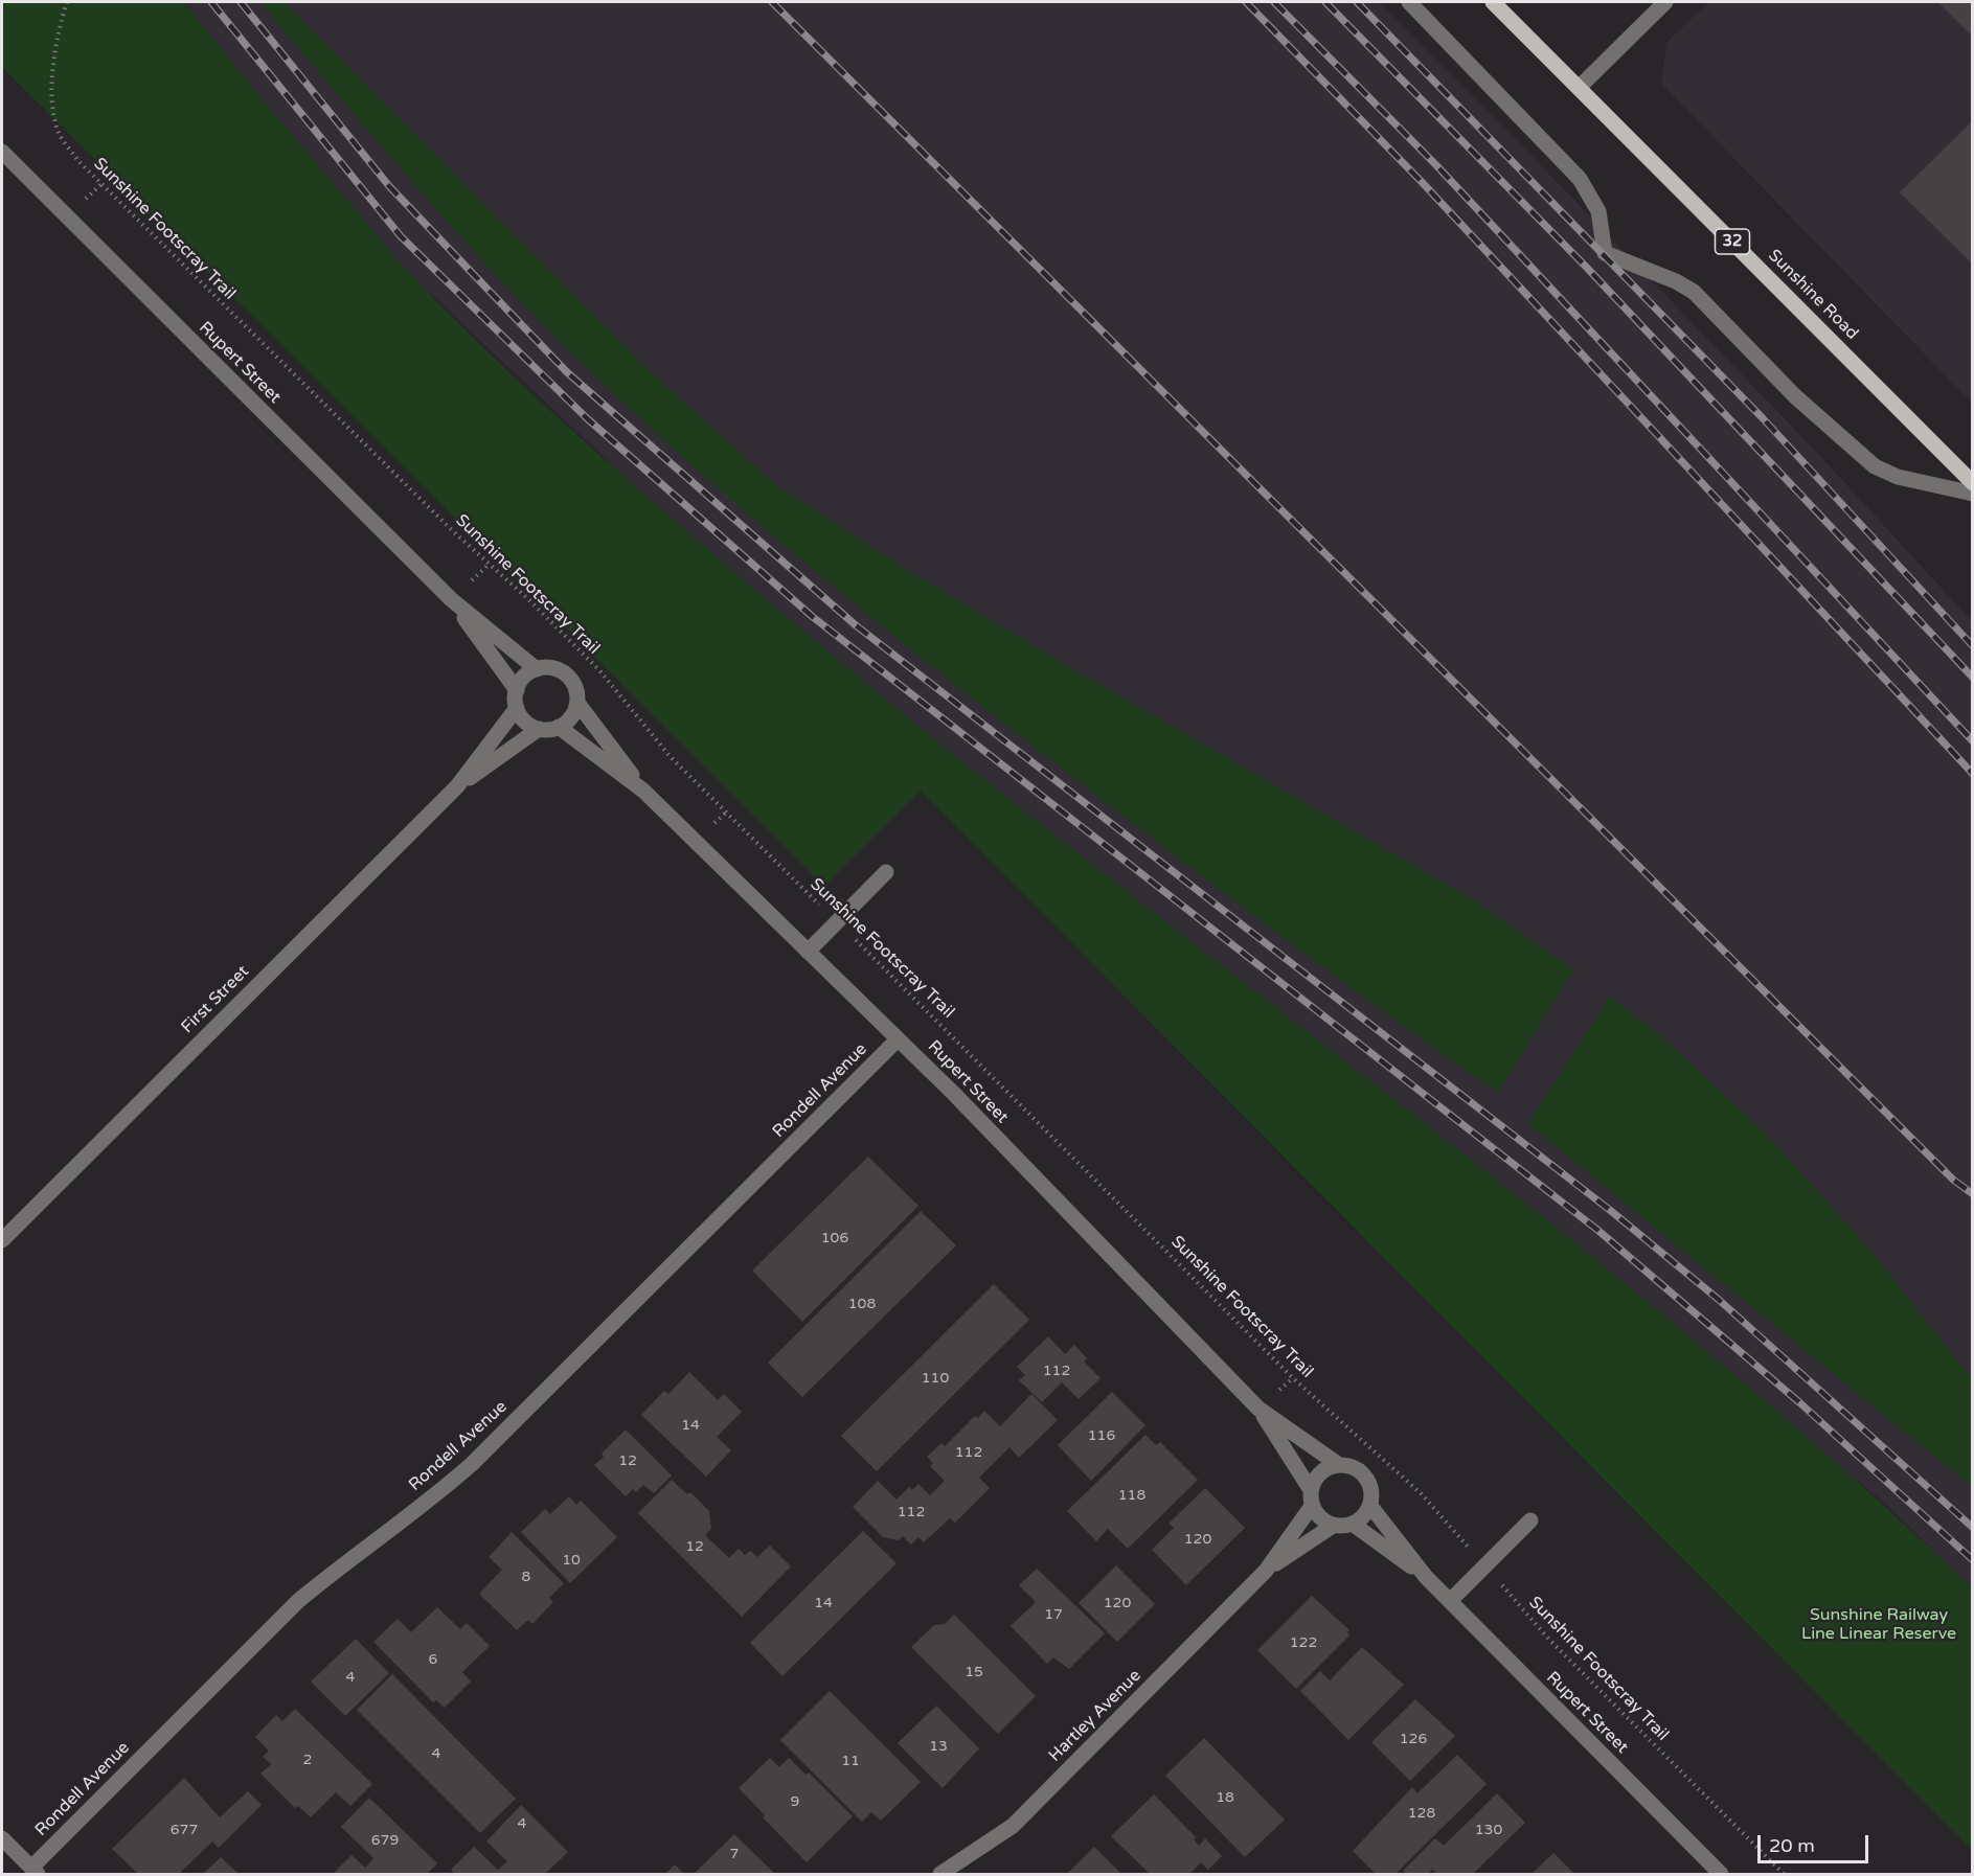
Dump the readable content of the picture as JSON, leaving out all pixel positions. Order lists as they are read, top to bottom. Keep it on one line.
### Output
{"streets":{"main road":["32","Sunshine Road"],"street":["Rupert Street","First Street","Rondell Avenue","Hartley Avenue"],"path":["Sunshine Footscray Trail"]},"crossings":[["Rupert Street","First Street"],["Rupert Street","Rondell Avenue"],["Rupert Street","Hartley Avenue"]],"parks":["Sunshine Railway Line Linear Reserve"],"house_numbers":["106","108","112","110","14","116","112","12","118","112","120","12","10","8","14","120","17","122","6","15","4","126","13","4","2","11","18","9","128","4","677","130","679","7"],"scale_bar":"20 m"}
